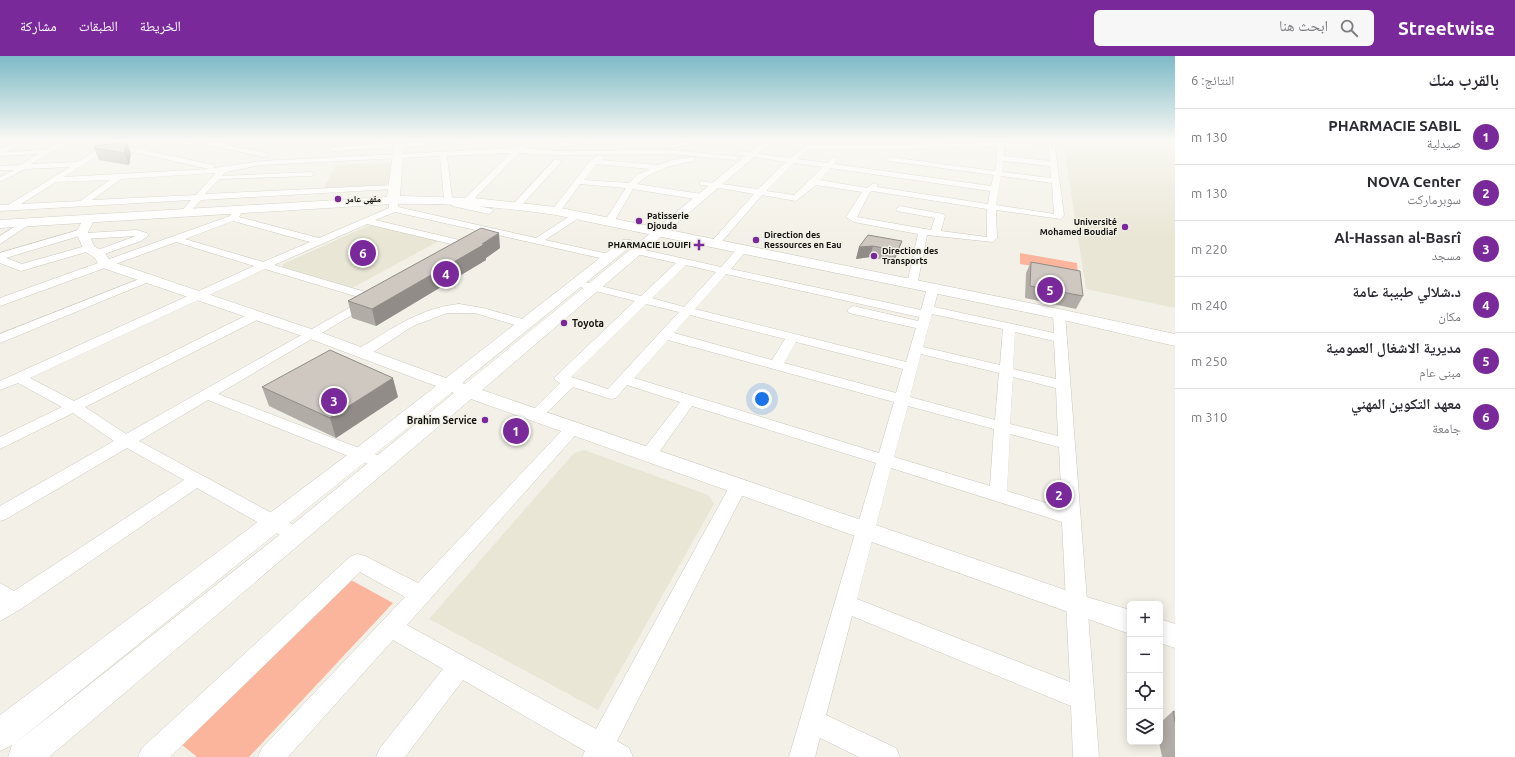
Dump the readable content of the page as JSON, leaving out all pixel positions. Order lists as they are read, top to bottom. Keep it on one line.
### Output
{"places":{"other":["مقهى عامر","Patisserie Djouda","Université Mohamed Boudiaf","Direction des Ressources en Eau","Direction des Transports","Toyota","Brahim Service"],"health":["PHARMACIE LOUIFI"]},"page":{"header":"Streetwise","search":"ابحث هنا","nav":["الخريطة","الطبقات","مشاركة"],"heading":["بالقرب منك","النتائج: 6"],"list":[{"mark":"1","name":"PHARMACIE SABIL","note":"صيدلية","value":"130 m"},{"mark":"2","name":"NOVA Center","note":"سوبرماركت","value":"130 m"},{"mark":"3","name":"Al-Hassan al-Basrî","note":"مسجد","value":"220 m"},{"mark":"4","name":"د.شلالي طبيبة عامة","note":"مكان","value":"240 m"},{"mark":"5","name":"مديرية الاشغال العمومية","note":"مبنى عام","value":"250 m"},{"mark":"6","name":"معهد التكوين المهني","note":"جامعة","value":"310 m"}],"pins":["6","4","5","3","1","2"],"map_buttons":["+","−"]}}
